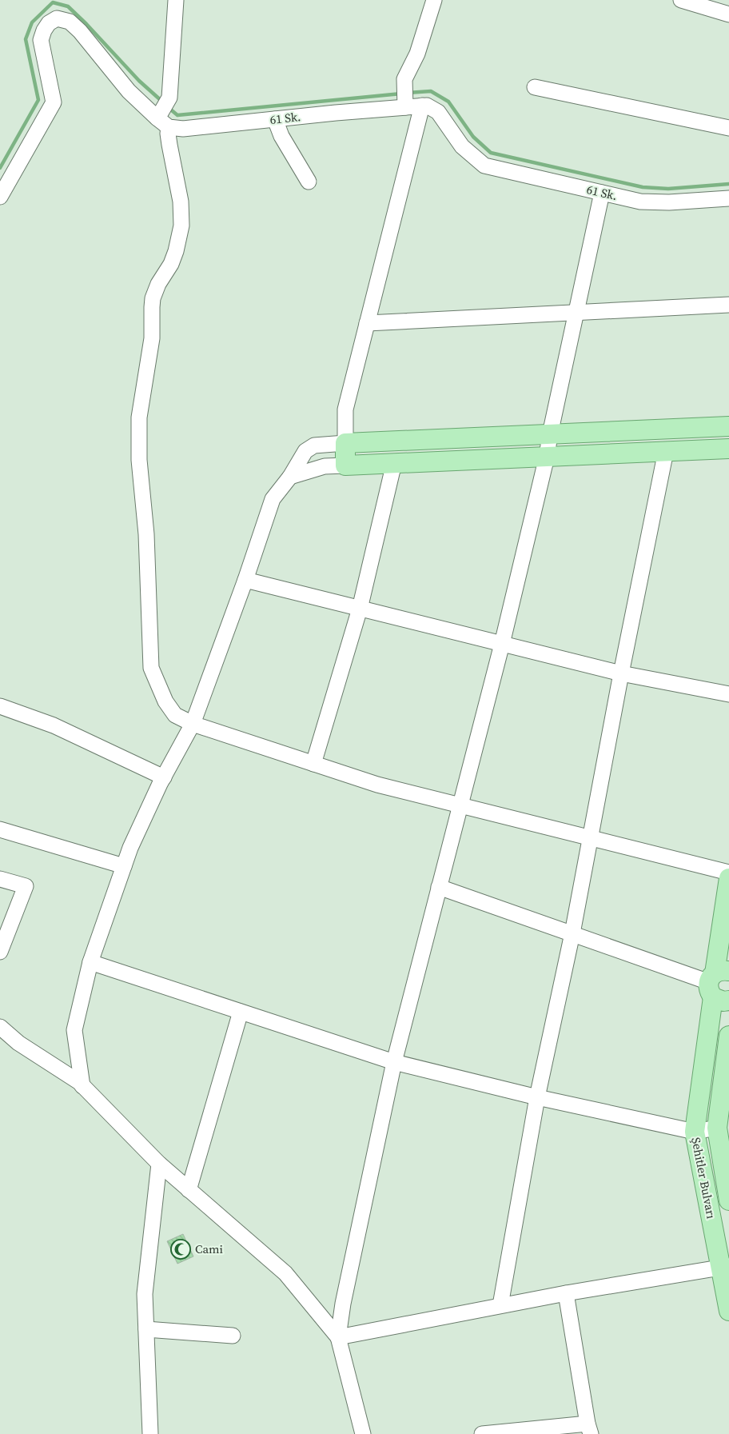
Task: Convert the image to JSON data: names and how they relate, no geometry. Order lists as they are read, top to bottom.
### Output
{
  "streets": {
    "main road": ["Şehitler Bulvarı"],
    "street": ["61 Sk."]
  },
  "places": {
    "mosque": ["Cami"]
  }
}
